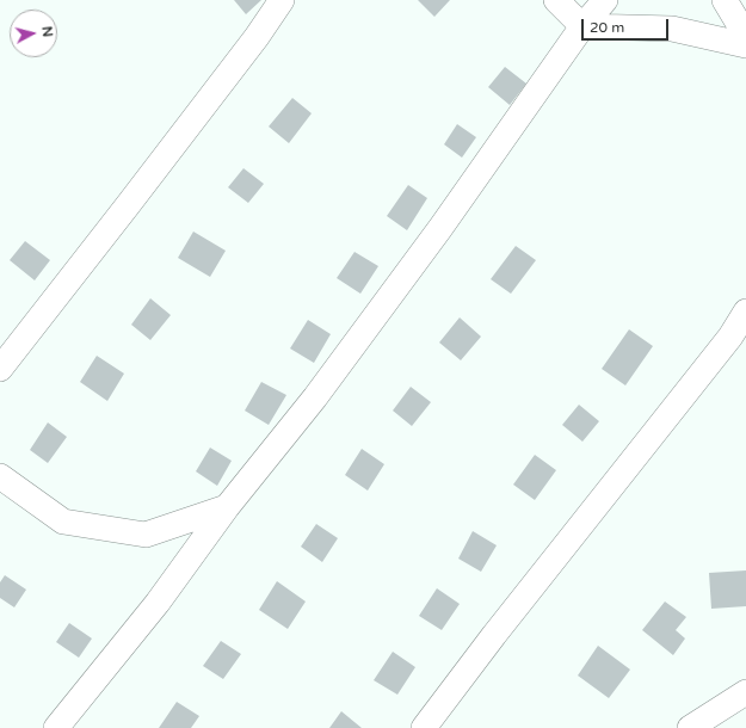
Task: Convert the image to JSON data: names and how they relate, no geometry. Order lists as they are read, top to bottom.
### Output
{
  "scale_bar": "20 m",
  "north": "right"
}
